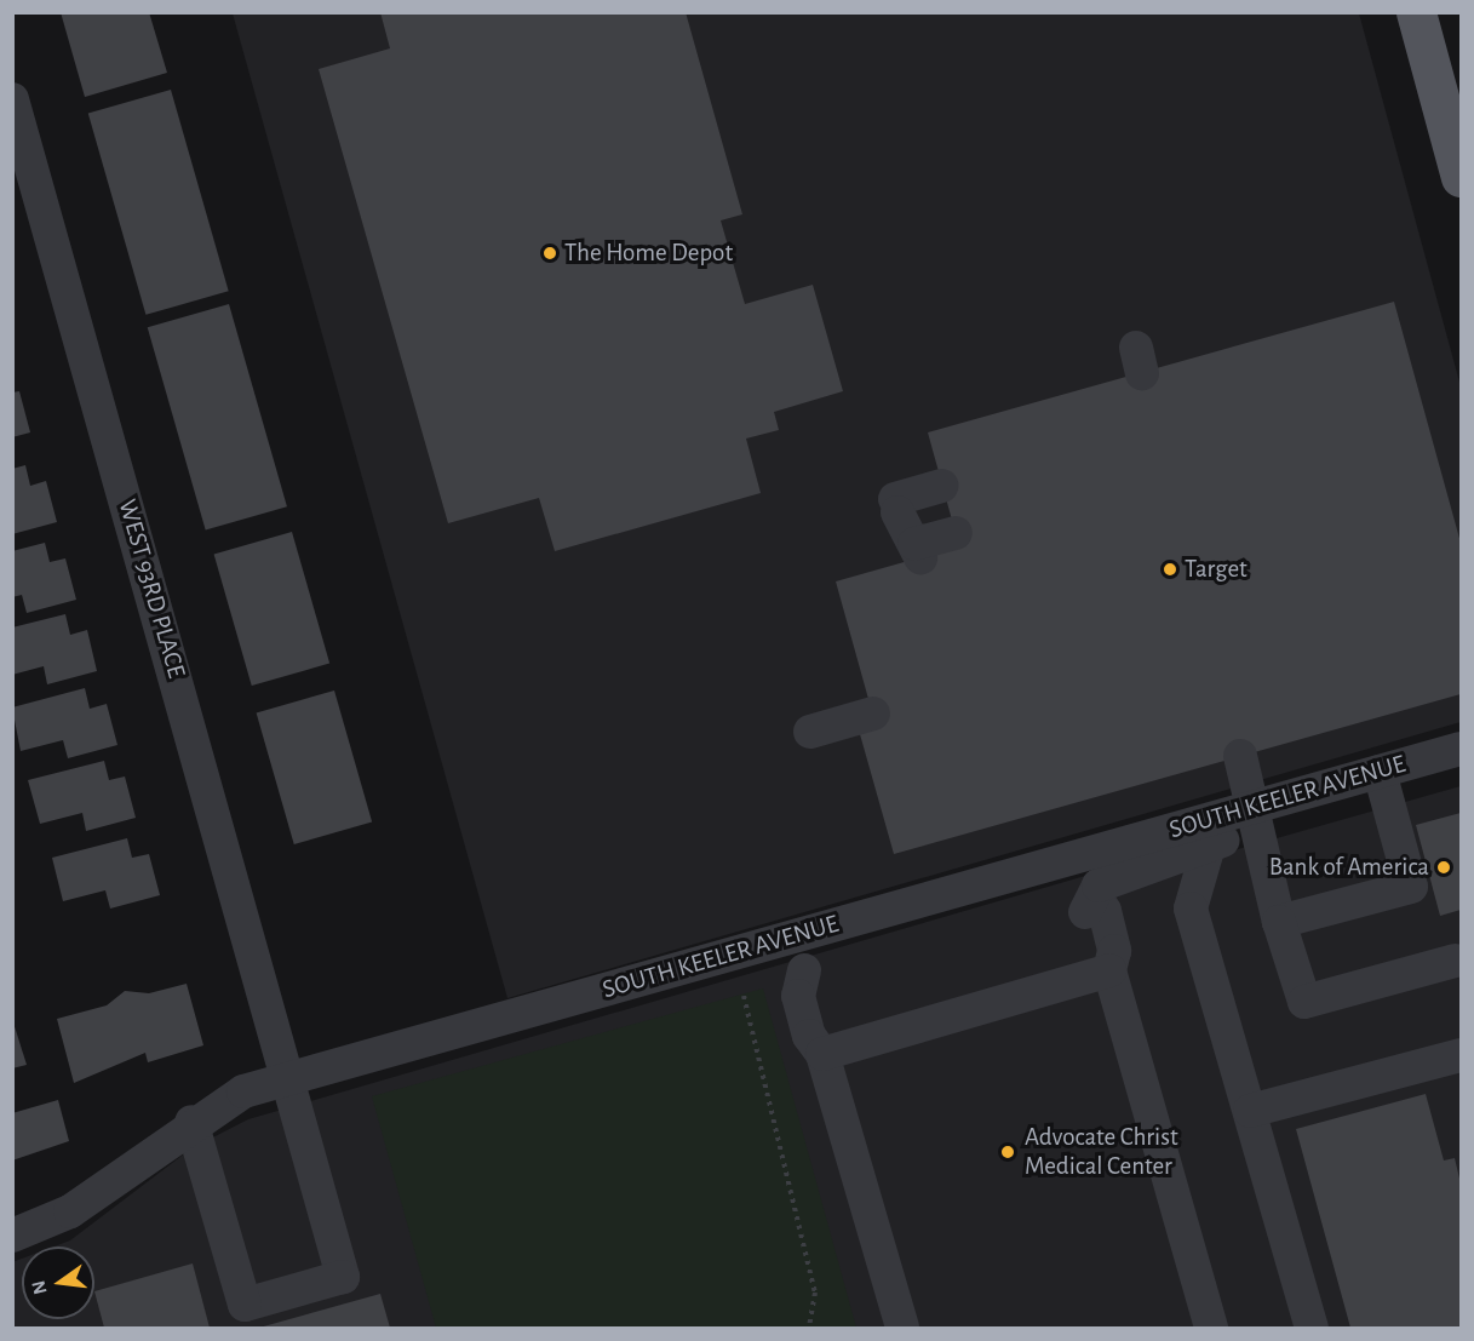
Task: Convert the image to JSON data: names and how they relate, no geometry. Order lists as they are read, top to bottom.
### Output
{
  "streets": {
    "street": ["WEST 93RD PLACE", "SOUTH KEELER AVENUE"]
  },
  "crossings": [
    ["WEST 93RD PLACE", "SOUTH KEELER AVENUE"]
  ],
  "places": [
    "The Home Depot",
    "Target",
    "Bank of America",
    "Advocate Christ Medical Center"
  ],
  "north": "left"
}
